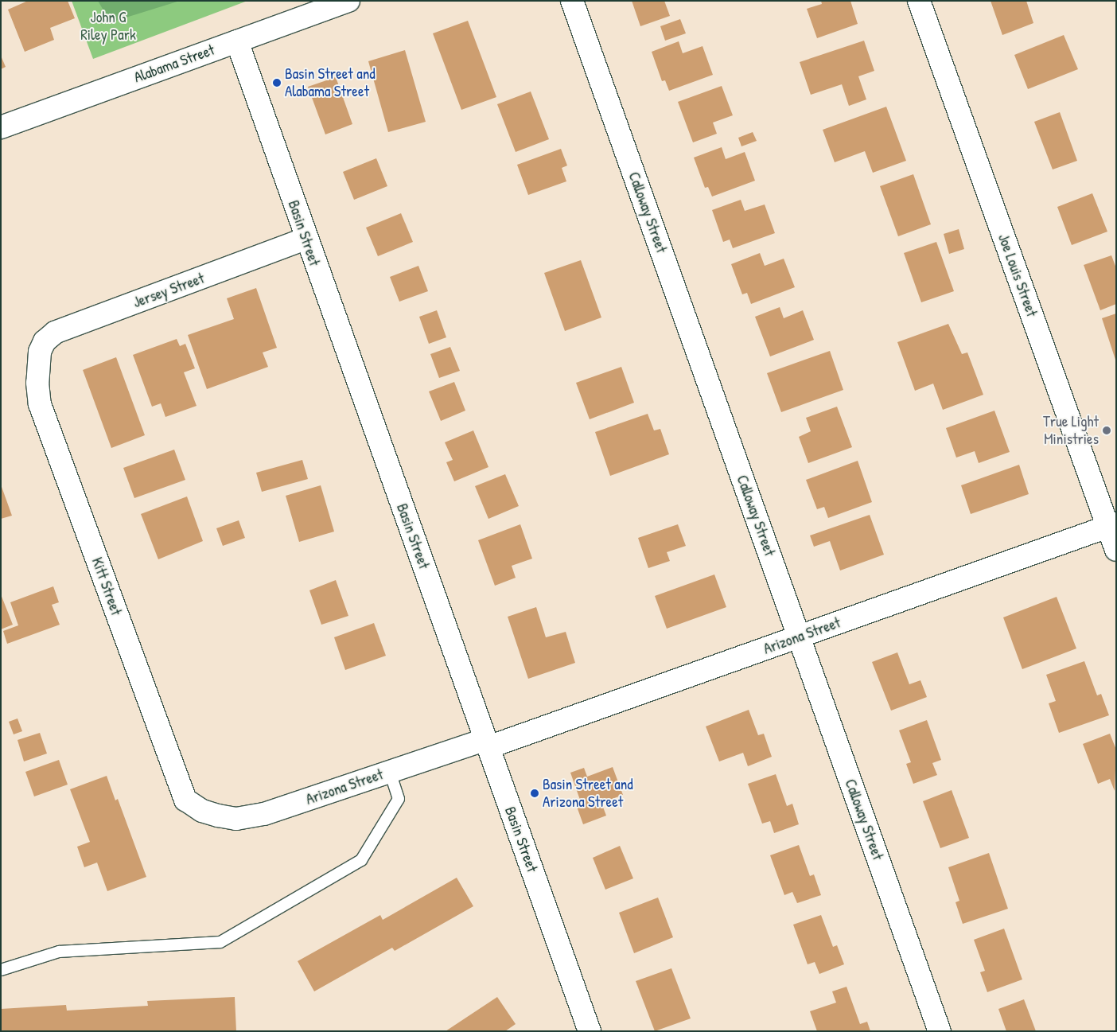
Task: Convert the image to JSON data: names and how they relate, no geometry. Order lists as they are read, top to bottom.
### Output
{
  "streets": {
    "street": [
      "Alabama Street",
      "Calloway Street",
      "Basin Street",
      "Joe Louis Street",
      "Jersey Street",
      "Kitt Street",
      "Arizona Street"
    ]
  },
  "crossings": [
    ["Alabama Street", "Basin Street"],
    ["Calloway Street", "Arizona Street"],
    ["Basin Street", "Jersey Street"],
    ["Basin Street", "Arizona Street"],
    ["Joe Louis Street", "Arizona Street"],
    ["Jersey Street", "Kitt Street"],
    ["Kitt Street", "Arizona Street"]
  ],
  "parks": ["John G Riley Park"],
  "places": ["Basin Street and Alabama Street", "True Light Ministries", "Basin Street and Arizona Street"]
}
